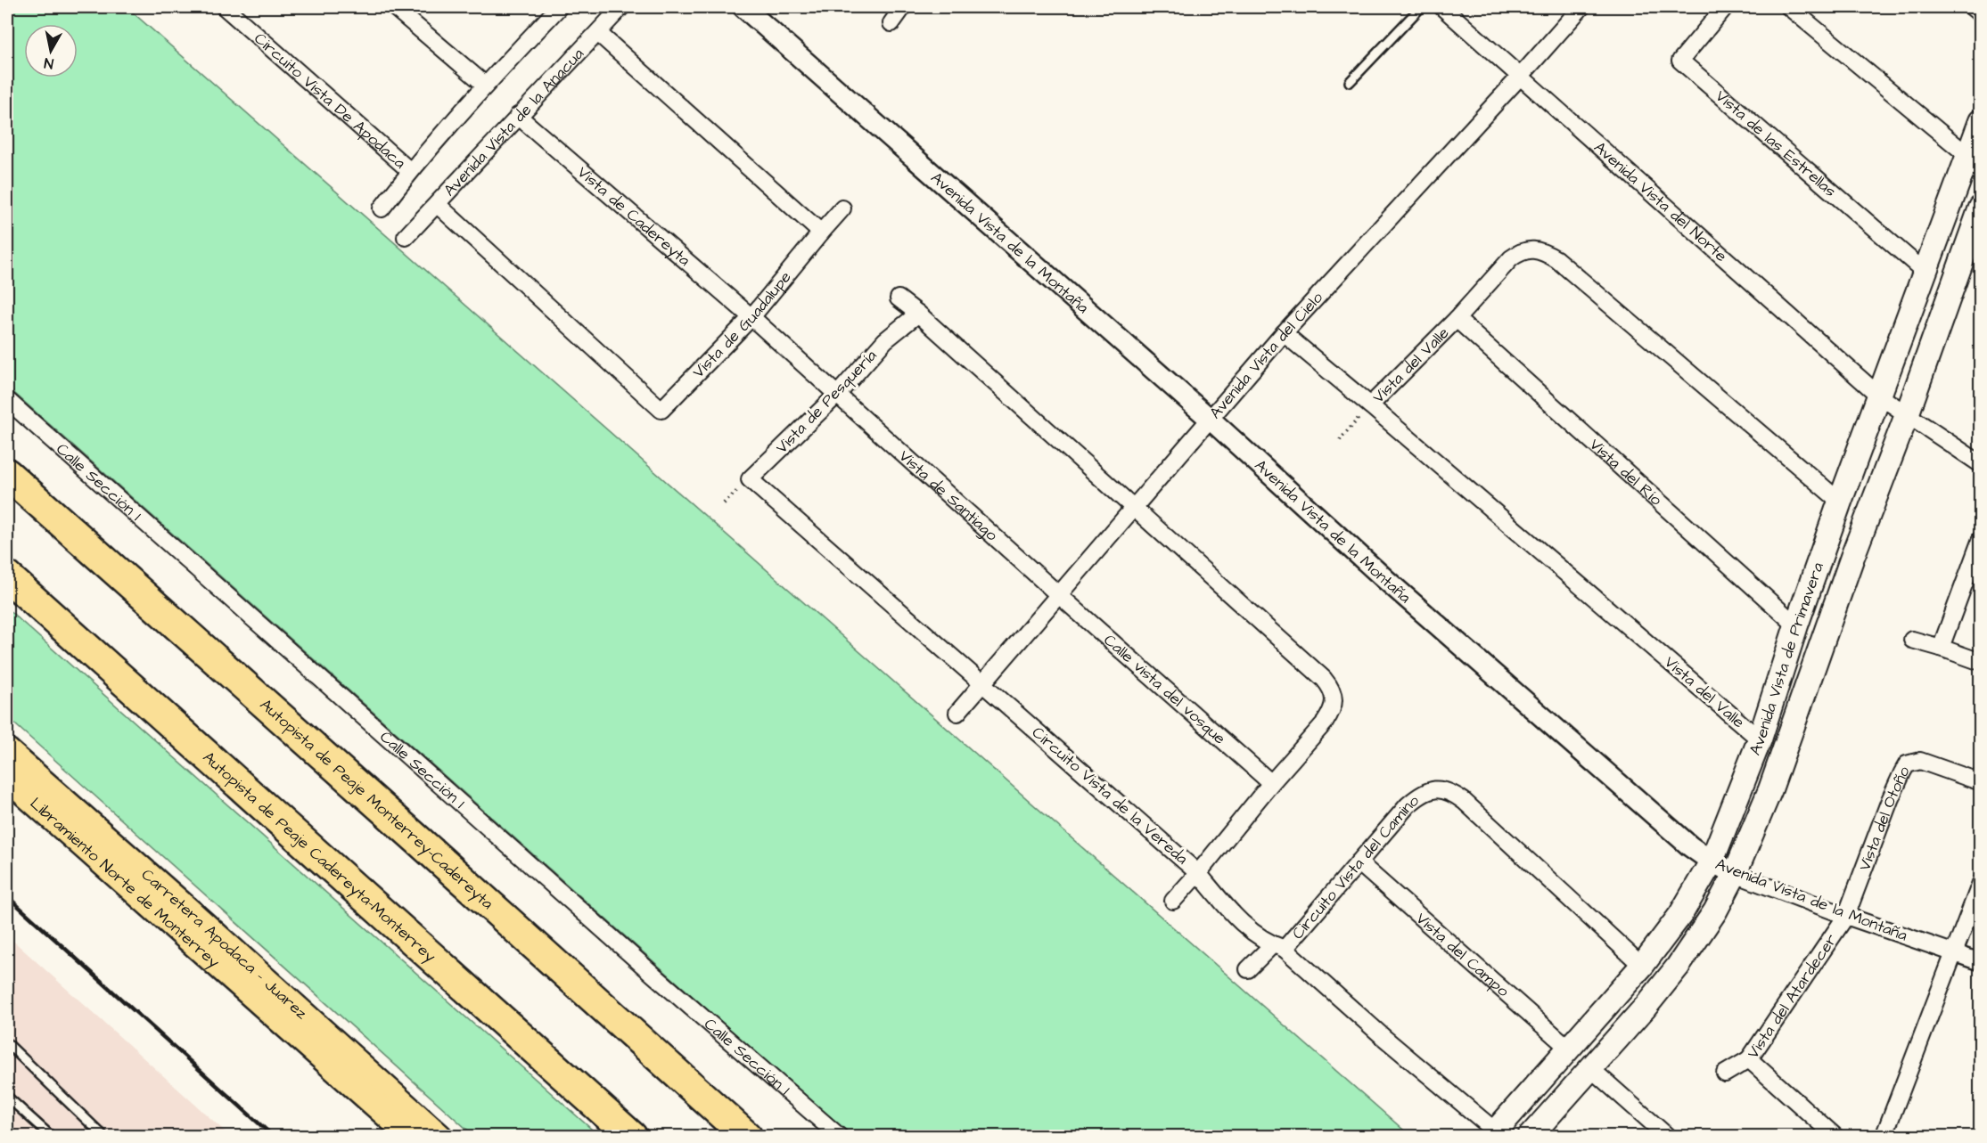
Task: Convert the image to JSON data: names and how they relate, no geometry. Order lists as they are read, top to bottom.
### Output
{
  "streets": {
    "highway": ["Autopista de Peaje Monterrey-Cadereyta", "Autopista de Peaje Cadereyta-Monterrey"],
    "main road": ["Avenida Vista de Primavera", "Libramiento Norte de Monterrey", "Carretera Apodaca - Juarez"],
    "street": [
      "Circuito Vista De Apodaca",
      "Avenida Vista de la Anacua",
      "Vista de las Estrellas",
      "Avenida Vista del Norte",
      "Vista de Cadereyta",
      "Avenida Vista de la Montaña",
      "Vista de Guadalupe",
      "Avenida Vista del Cielo",
      "Vista del Valle",
      "Vista de Pesquería",
      "Vista del Río",
      "Calle Sección 1",
      "Vista de Santiago",
      "Calle vista del vosque",
      "Circuito Vista de la Vereda",
      "Vista del Otoño",
      "Circuito Vista del Camino",
      "Vista del Campo",
      "Vista del Atardecer"
    ]
  },
  "crossings": [
    ["Avenida Vista de la Anacua", "Vista de Cadereyta"],
    ["Avenida Vista de la Anacua", "Vista de Guadalupe"],
    ["Vista de las Estrellas", "Avenida Vista de Primavera"],
    ["Avenida Vista del Norte", "Avenida Vista del Cielo"],
    ["Avenida Vista del Norte", "Avenida Vista de Primavera"],
    ["Vista de Cadereyta", "Vista de Guadalupe"],
    ["Vista de Cadereyta", "Vista de Pesquería"],
    ["Vista de Cadereyta", "Vista de Santiago"],
    ["Avenida Vista de la Montaña", "Avenida Vista del Cielo"],
    ["Avenida Vista de la Montaña", "Avenida Vista de Primavera"],
    ["Avenida Vista de la Montaña", "Vista del Otoño"],
    ["Avenida Vista de la Montaña", "Vista del Atardecer"],
    ["Avenida Vista del Cielo", "Vista de Pesquería"],
    ["Avenida Vista del Cielo", "Vista de Santiago"],
    ["Avenida Vista del Cielo", "Calle vista del vosque"],
    ["Avenida Vista del Cielo", "Circuito Vista de la Vereda"],
    ["Vista del Valle", "Vista del Río"],
    ["Vista del Valle", "Avenida Vista de Primavera"],
    ["Vista de Pesquería", "Vista de Santiago"],
    ["Vista de Pesquería", "Circuito Vista de la Vereda"],
    ["Vista del Río", "Avenida Vista de Primavera"],
    ["Vista de Santiago", "Calle vista del vosque"],
    ["Avenida Vista de Primavera", "Circuito Vista del Camino"],
    ["Avenida Vista de Primavera", "Vista del Campo"],
    ["Calle vista del vosque", "Circuito Vista de la Vereda"],
    ["Vista del Otoño", "Vista del Atardecer"],
    ["Circuito Vista del Camino", "Vista del Campo"]
  ],
  "north": "bottom"
}
